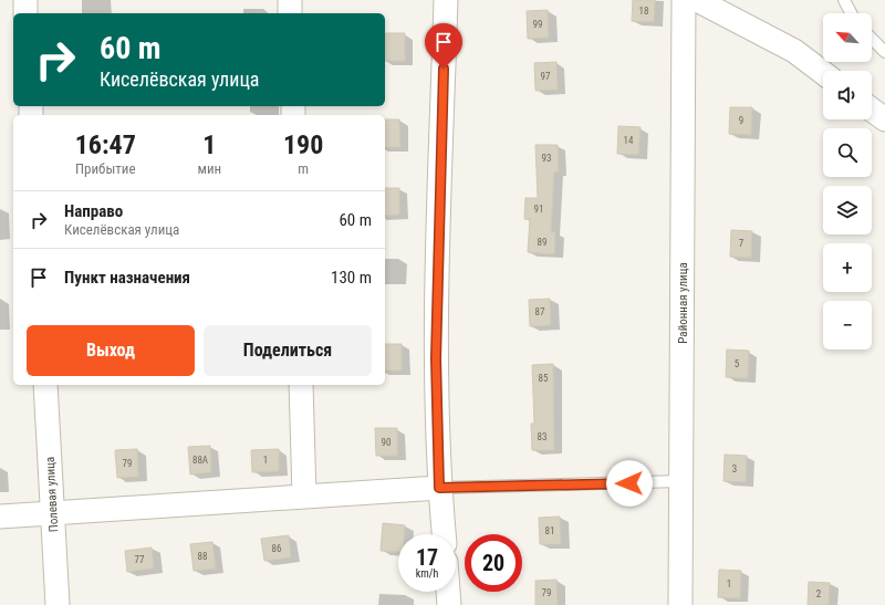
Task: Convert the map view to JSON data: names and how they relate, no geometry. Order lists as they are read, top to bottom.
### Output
{
  "streets": {
    "street": ["Районная улица", "Полевая улица"]
  },
  "house_numbers": [
    "18",
    "99",
    "97",
    "9",
    "14",
    "93",
    "91",
    "89",
    "7",
    "87",
    "5",
    "85",
    "83",
    "90",
    "88А",
    "1",
    "79",
    "3",
    "81",
    "86",
    "88",
    "77",
    "1",
    "79",
    "2"
  ],
  "north": "top left",
  "page": {
    "map_buttons": ["+", "−"],
    "turn": ["60 m", "Киселёвская улица"],
    "eta": [
      "16:47",
      "Прибытие",
      "1",
      "мин",
      "190",
      "m"
    ],
    "list": [
      {
        "name": "Направо",
        "note": "Киселёвская улица",
        "value": "60 m"
      },
      {
        "name": "Пункт назначения",
        "value": "130 m"
      }
    ],
    "buttons": ["Выход", "Поделиться"],
    "speed": "17 km/h",
    "limit": "20"
  }
}
